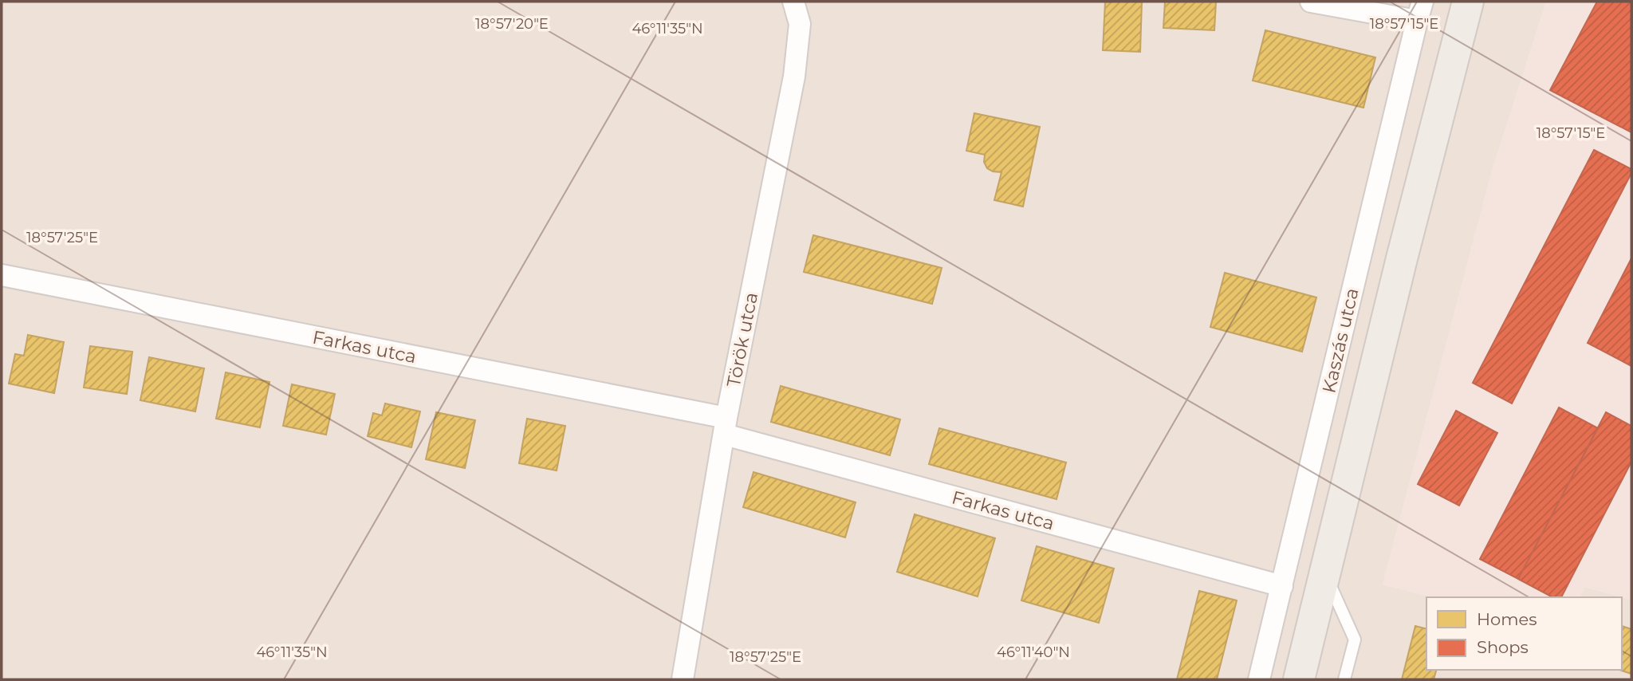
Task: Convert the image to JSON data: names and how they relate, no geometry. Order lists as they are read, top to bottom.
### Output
{
  "streets": {
    "street": ["Török utca", "Kaszás utca", "Farkas utca"]
  },
  "crossings": [
    ["Török utca", "Farkas utca"],
    ["Kaszás utca", "Farkas utca"]
  ],
  "legend": ["Homes", "Shops"],
  "coordinates": [
    "18°57'20\"E",
    "18°57'15\"E",
    "46°11'35\"N",
    "18°57'25\"E",
    "46°11'40\"N"
  ]
}
